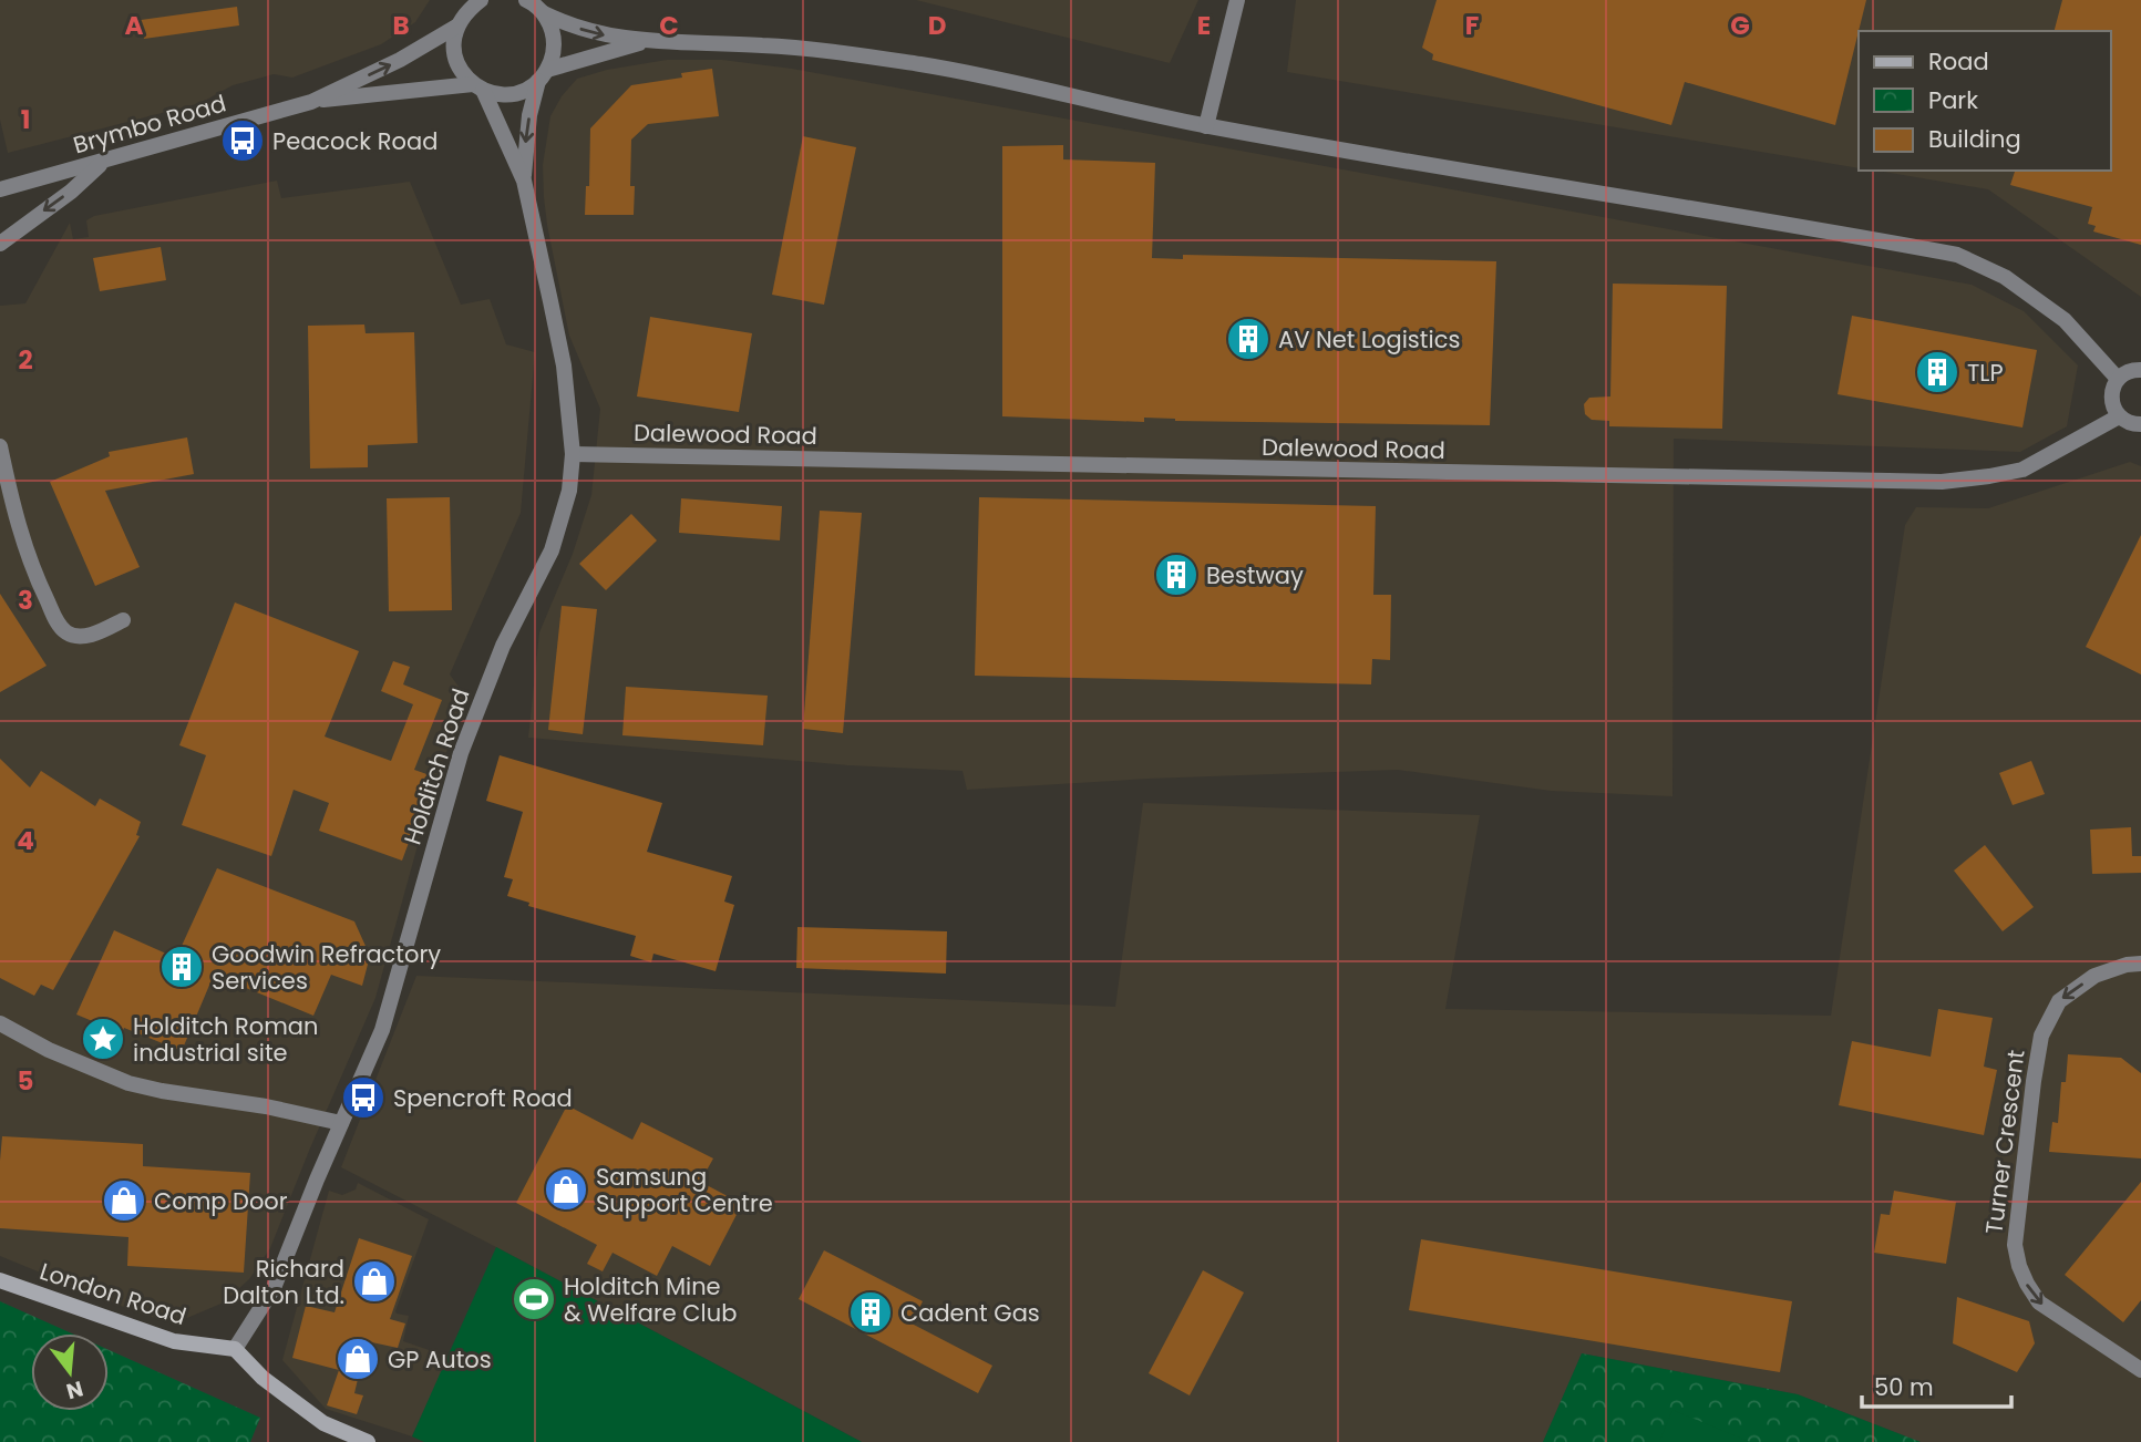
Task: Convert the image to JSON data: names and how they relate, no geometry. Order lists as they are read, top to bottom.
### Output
{
  "streets": {
    "main road": ["London Road"],
    "street": [
      "Brymbo Road",
      "Dalewood Road",
      "Holditch Road",
      "Turner Crescent"
    ]
  },
  "crossings": [
    ["Brymbo Road", "Holditch Road"],
    ["Dalewood Road", "Holditch Road"],
    ["Holditch Road", "London Road"]
  ],
  "places": {
    "bus stop": ["Peacock Road", "Spencroft Road"],
    "building": [
      "AV Net Logistics",
      "TLP",
      "Bestway",
      "Goodwin Refractory Services",
      "Cadent Gas"
    ],
    "place": ["Holditch Roman industrial site"],
    "shop": [
      "Samsung Support Centre",
      "Comp Door",
      "Richard Dalton Ltd.",
      "GP Autos"
    ],
    "sports": ["Holditch Mine & Welfare Club"]
  },
  "legend": ["Road", "Park", "Building"],
  "scale_bar": "50 m",
  "north": "bottom",
  "grid": {
    "columns": [
      "A",
      "B",
      "C",
      "D",
      "E",
      "F",
      "G"
    ],
    "rows": [
      "1",
      "2",
      "3",
      "4",
      "5"
    ]
  }
}
